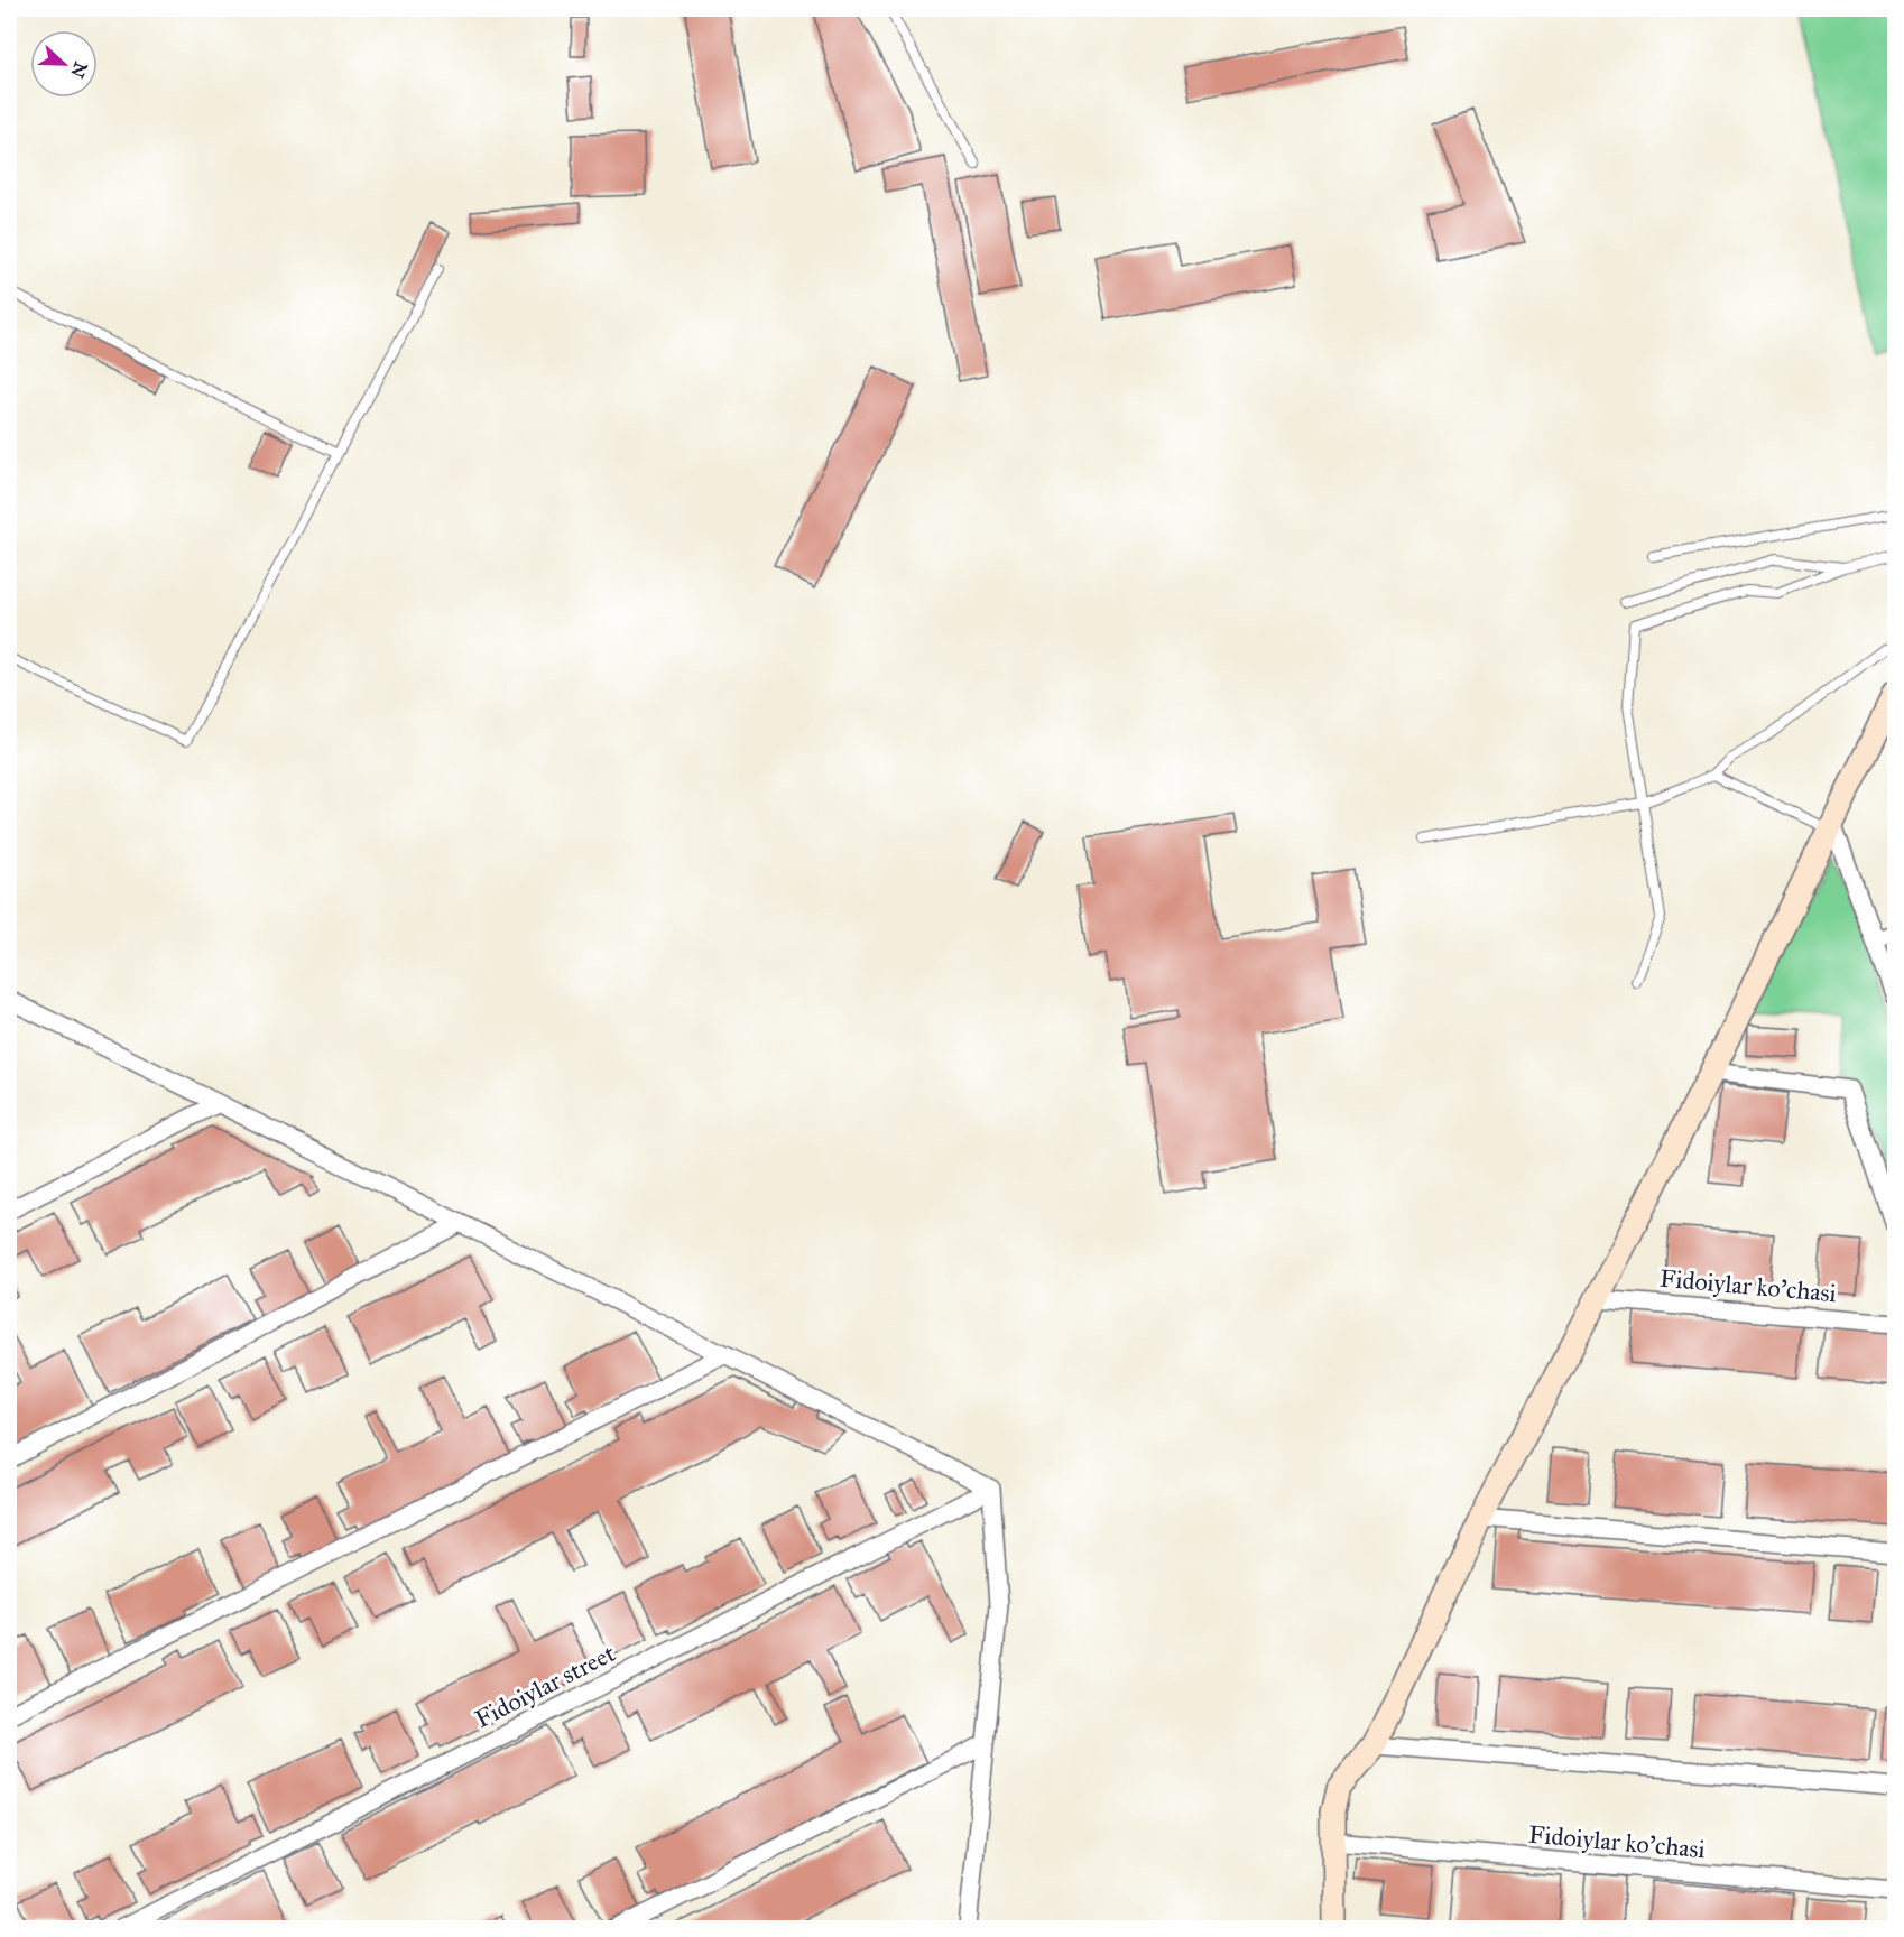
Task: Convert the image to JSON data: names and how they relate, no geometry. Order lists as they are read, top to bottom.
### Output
{
  "streets": {
    "street": ["Fidoiylar ko'chasi", "Fidoiylar street"]
  },
  "north": "right"
}
